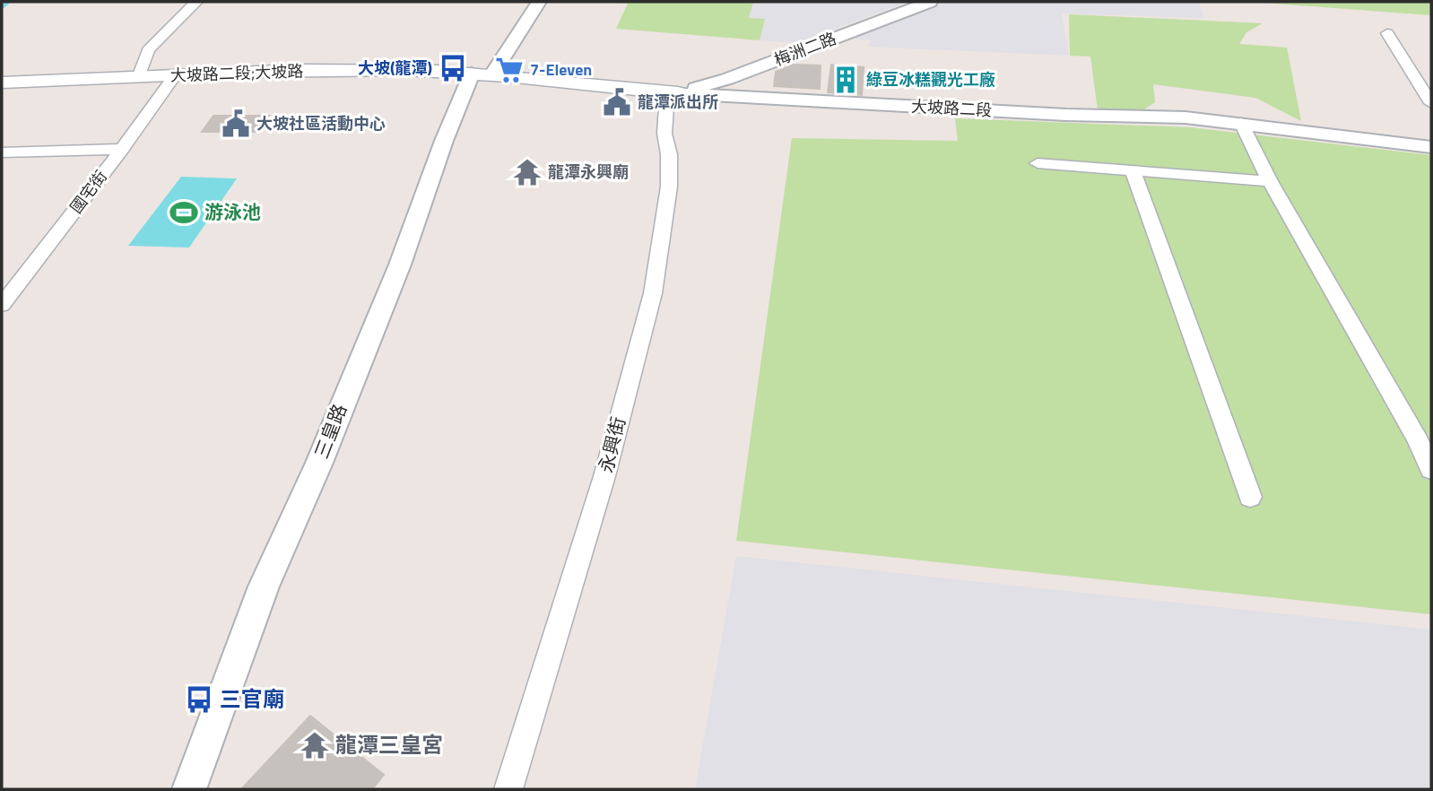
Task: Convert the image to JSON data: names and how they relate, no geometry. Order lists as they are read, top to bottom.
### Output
{
  "streets": {
    "main road": ["大坡路二段;大坡路", "大坡路二段"],
    "street": [
      "梅洲二路",
      "國宅街",
      "三皇路",
      "永興街"
    ]
  },
  "crossings": [
    ["梅洲二路", "大坡路二段"],
    ["梅洲二路", "永興街"],
    ["大坡路二段;大坡路", "大坡路二段"],
    ["大坡路二段;大坡路", "國宅街"],
    ["大坡路二段;大坡路", "三皇路"],
    ["大坡路二段", "三皇路"],
    ["大坡路二段", "永興街"]
  ],
  "places": {
    "bus stop": ["大坡(龍潭)", "三官廟"],
    "supermarket": ["7-Eleven"],
    "building": ["綠豆冰糕觀光工廠"],
    "public building": ["龍潭派出所", "大坡社區活動中心"],
    "temple": ["龍潭永興廟", "龍潭三皇宮"],
    "sports": ["游泳池"]
  }
}
